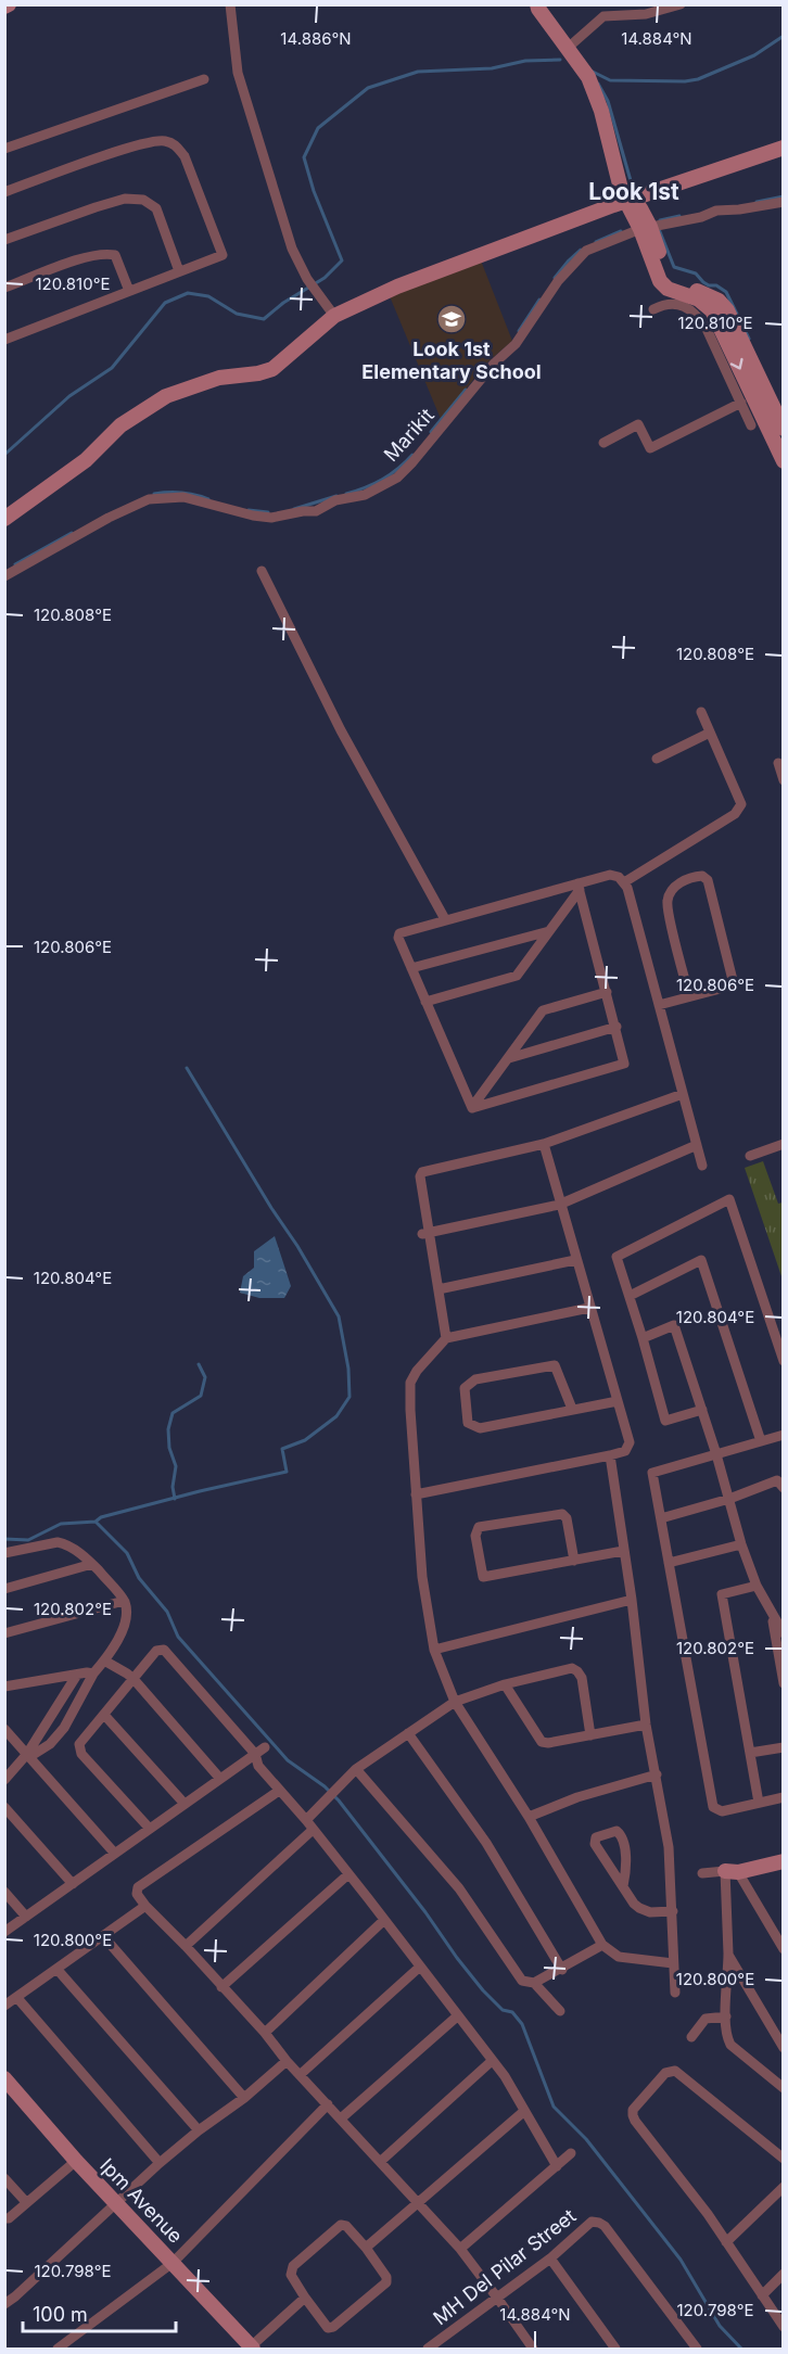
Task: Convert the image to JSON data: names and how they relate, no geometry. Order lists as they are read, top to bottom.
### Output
{
  "streets": {
    "street": ["Marikit", "Ipm Avenue", "MH Del Pilar Street"]
  },
  "districts": ["Look 1st"],
  "places": {
    "school or university": ["Look 1st Elementary School"]
  },
  "scale_bar": "100 m",
  "coordinates": [
    "14.886°N",
    "14.884°N",
    "120.810°E",
    "120.808°E",
    "120.806°E",
    "120.804°E",
    "120.802°E",
    "120.800°E",
    "120.798°E"
  ]
}
